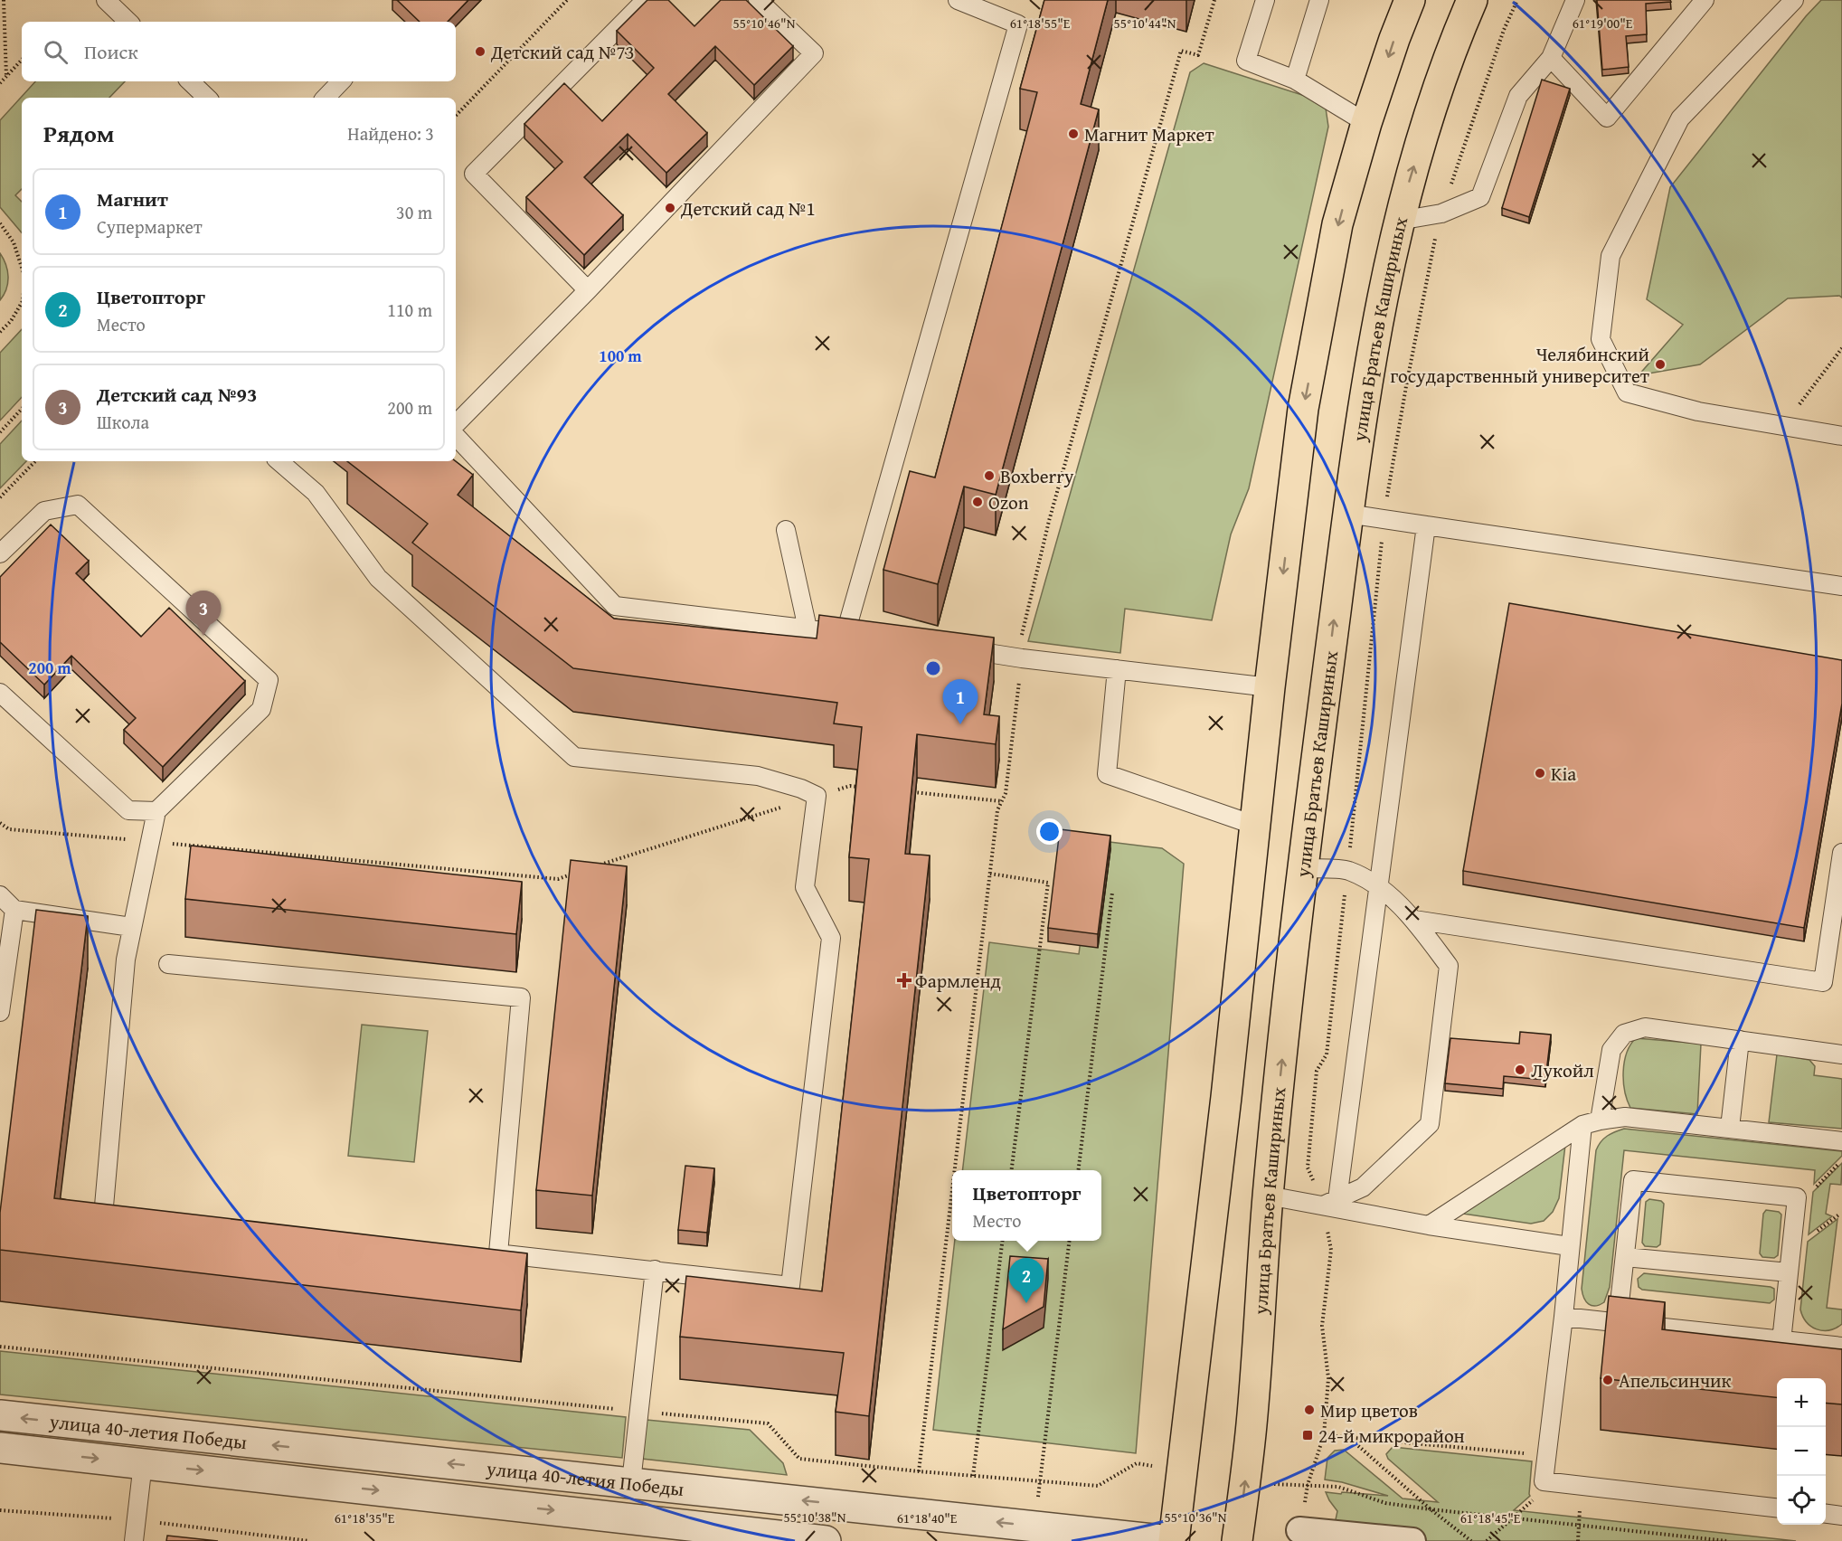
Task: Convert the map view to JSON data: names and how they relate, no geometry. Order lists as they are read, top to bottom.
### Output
{
  "streets": {
    "main road": ["улица Братьев Кашириных"],
    "street": ["улица 40-летия Победы"]
  },
  "places": {
    "other": [
      "Детский сад №73",
      "Магнит Маркет",
      "Детский сад №1",
      "Челябинский государственный университет",
      "Boxberry",
      "Ozon",
      "Kia",
      "Лукойл",
      "Апельсинчик",
      "Мир цветов"
    ],
    "health": ["Фармленд"],
    "transit": ["24-й микрорайон"]
  },
  "page": {
    "search": "Поиск",
    "heading": ["Рядом", "Найдено: 3"],
    "list": [
      {
        "mark": "1",
        "name": "Магнит",
        "note": "Супермаркет",
        "value": "30 m"
      },
      {
        "mark": "2",
        "name": "Цветопторг",
        "note": "Место",
        "value": "110 m"
      },
      {
        "mark": "3",
        "name": "Детский сад №93",
        "note": "Школа",
        "value": "200 m"
      }
    ],
    "pins": ["3", "1", "2"],
    "popup": ["Цветопторг", "Место"],
    "map_buttons": ["+", "−"]
  },
  "coordinates": [
    "61°18'55\"E",
    "61°19'00\"E",
    "55°10'46\"N",
    "55°10'44\"N",
    "55°10'38\"N",
    "55°10'36\"N",
    "61°18'35\"E",
    "61°18'40\"E",
    "61°18'45\"E"
  ],
  "rings": ["100 m", "200 m"]
}
